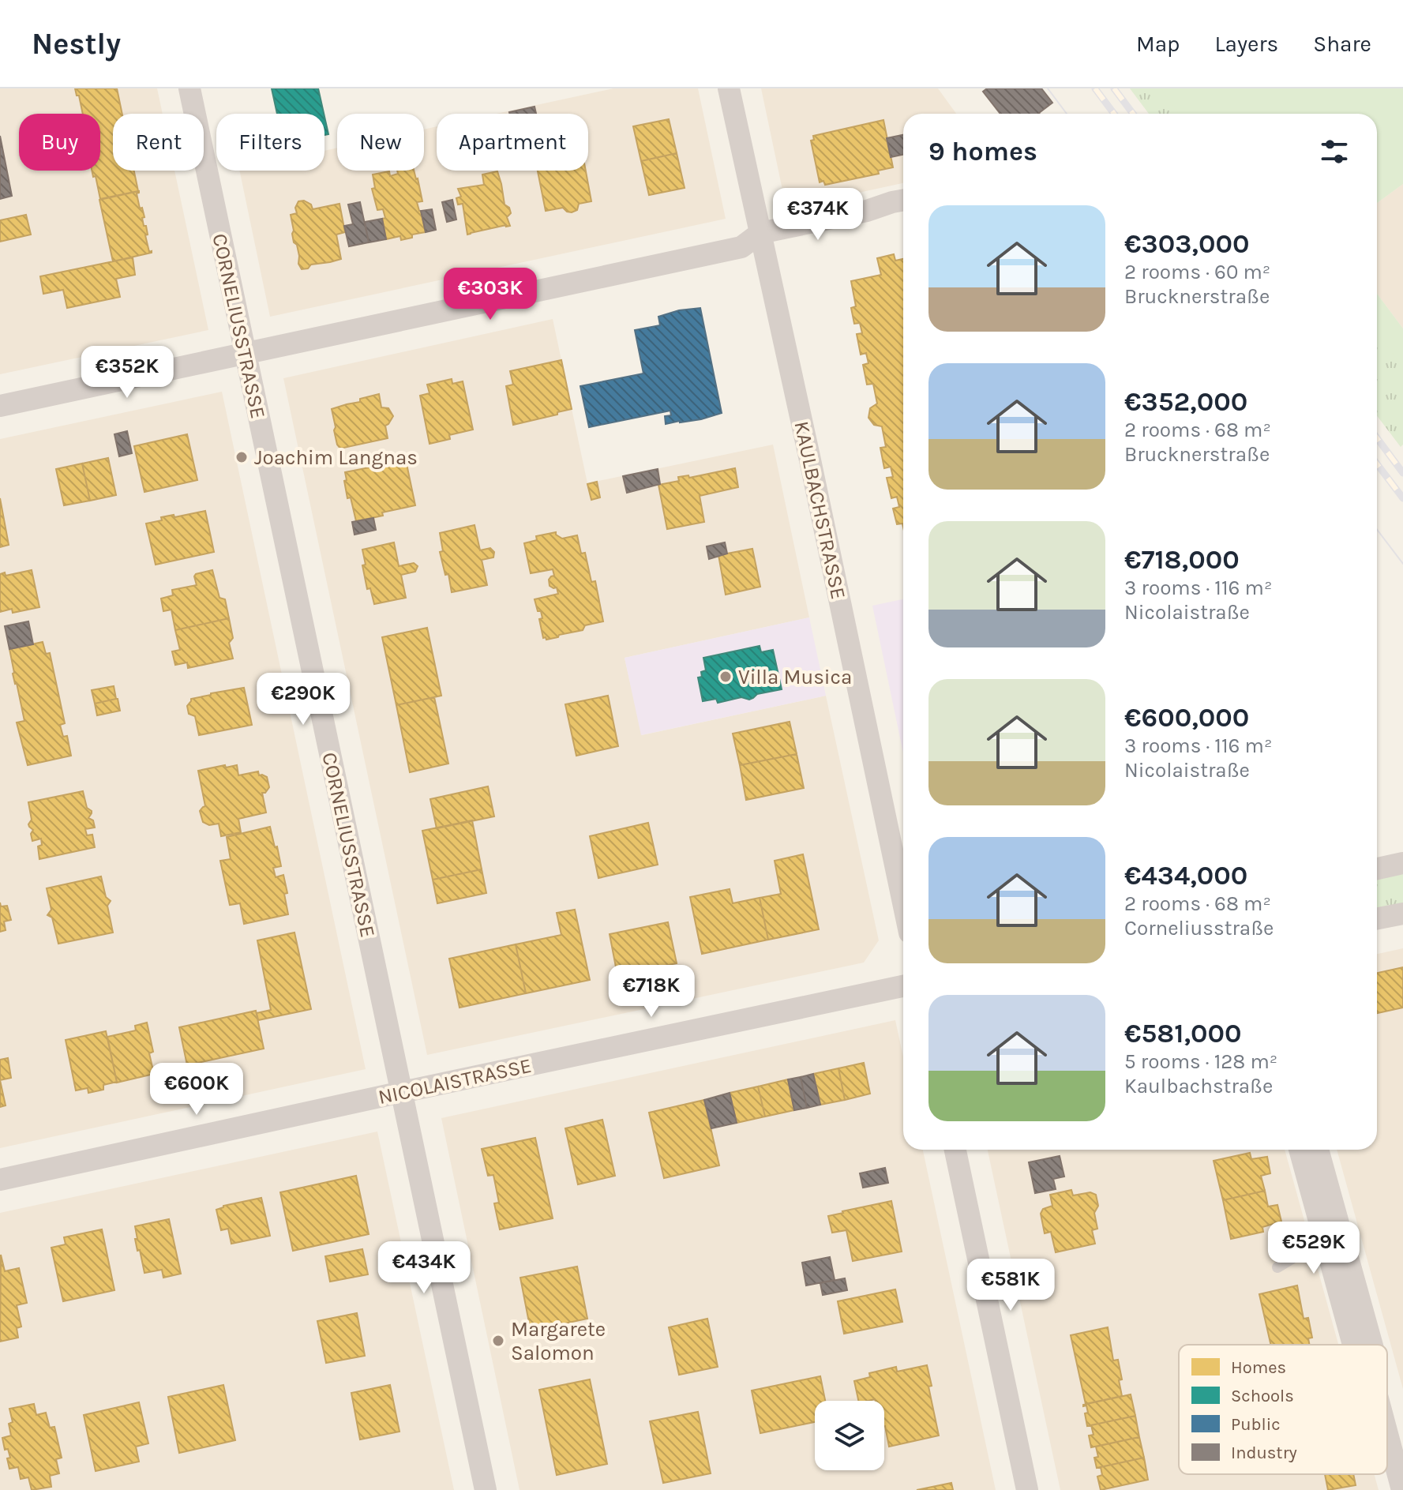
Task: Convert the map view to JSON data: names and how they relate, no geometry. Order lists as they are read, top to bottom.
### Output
{
  "streets": {
    "street": ["CORNELIUSSTRASSE", "KAULBACHSTRASSE", "NICOLAISTRASSE"]
  },
  "crossings": [
    ["CORNELIUSSTRASSE", "NICOLAISTRASSE"]
  ],
  "places": ["Joachim Langnas", "Villa Musica", "Margarete Salomon"],
  "legend": [
    "Homes",
    "Schools",
    "Public",
    "Industry"
  ],
  "page": {
    "header": "Nestly",
    "nav": ["Map", "Layers", "Share"],
    "chip": [
      "Buy",
      "Rent",
      "Filters",
      "New",
      "Apartment"
    ],
    "heading": "9 homes",
    "price": [
      "€374K",
      "€303K",
      "€352K",
      "€290K",
      "€718K",
      "€600K",
      "€529K",
      "€434K",
      "€581K"
    ],
    "list": [
      {
        "name": "€303,000",
        "note": "2 rooms · 60 m² · Brucknerstraße"
      },
      {
        "name": "€352,000",
        "note": "2 rooms · 68 m² · Brucknerstraße"
      },
      {
        "name": "€718,000",
        "note": "3 rooms · 116 m² · Nicolaistraße"
      },
      {
        "name": "€600,000",
        "note": "3 rooms · 116 m² · Nicolaistraße"
      },
      {
        "name": "€434,000",
        "note": "2 rooms · 68 m² · Corneliusstraße"
      },
      {
        "name": "€581,000",
        "note": "5 rooms · 128 m² · Kaulbachstraße"
      }
    ]
  }
}
